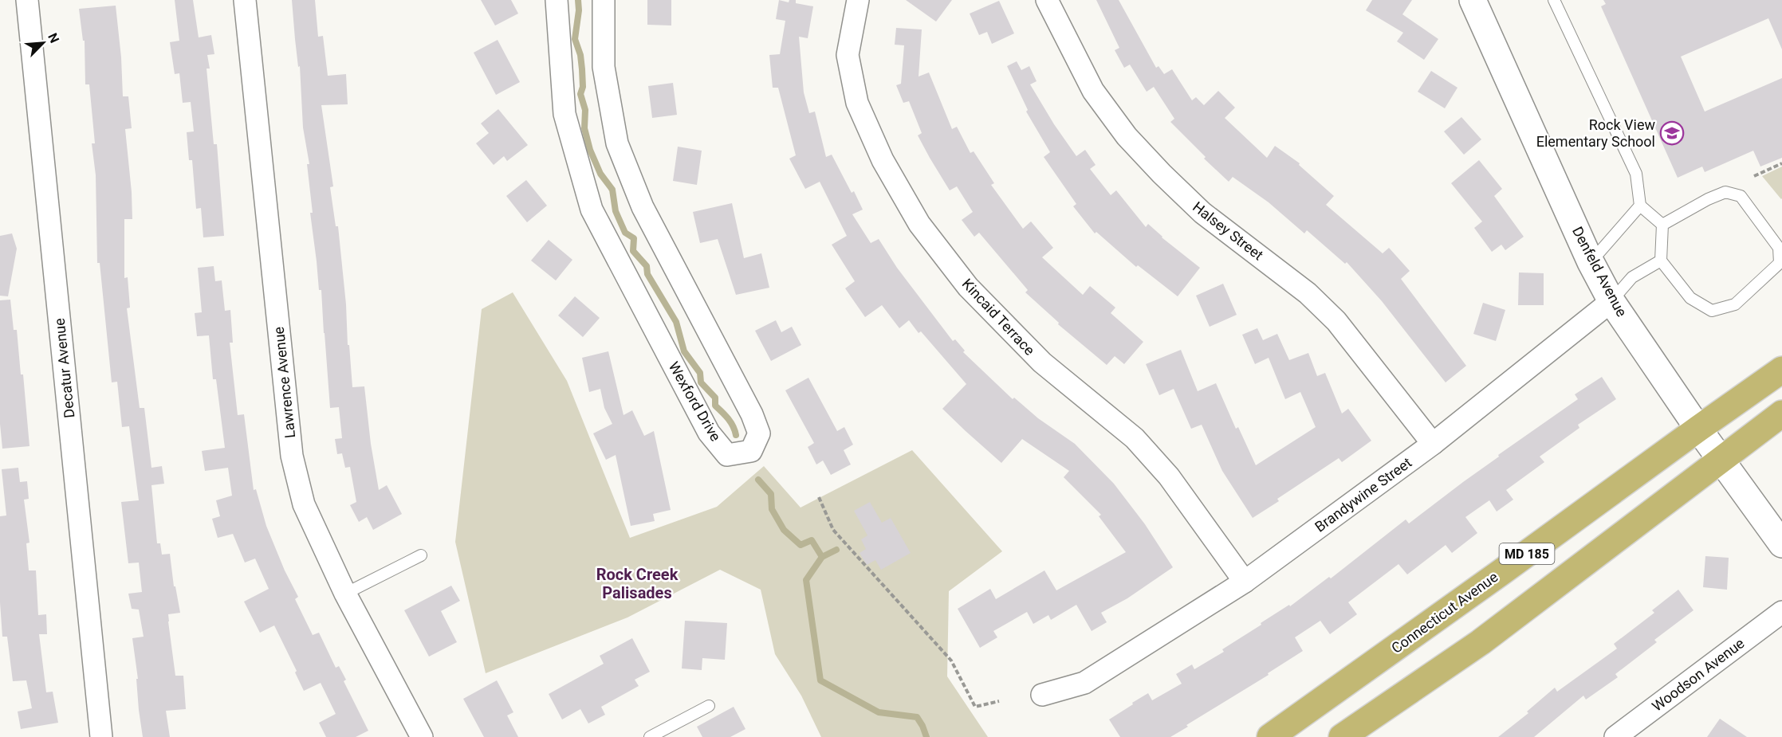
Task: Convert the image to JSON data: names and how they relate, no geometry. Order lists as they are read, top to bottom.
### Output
{
  "streets": {
    "main road": ["MD 185", "Connecticut Avenue"],
    "street": [
      "Halsey Street",
      "Denfeld Avenue",
      "Kincaid Terrace",
      "Decatur Avenue",
      "Lawrence Avenue",
      "Wexford Drive",
      "Brandywine Street",
      "Woodson Avenue"
    ]
  },
  "crossings": [
    ["Halsey Street", "Brandywine Street"],
    ["Denfeld Avenue", "Brandywine Street"],
    ["Denfeld Avenue", "MD 185"],
    ["Denfeld Avenue", "Connecticut Avenue"],
    ["Kincaid Terrace", "Brandywine Street"]
  ],
  "districts": ["Rock Creek Palisades"],
  "places": {
    "school or university": ["Rock View Elementary School"]
  },
  "north": "top right"
}
